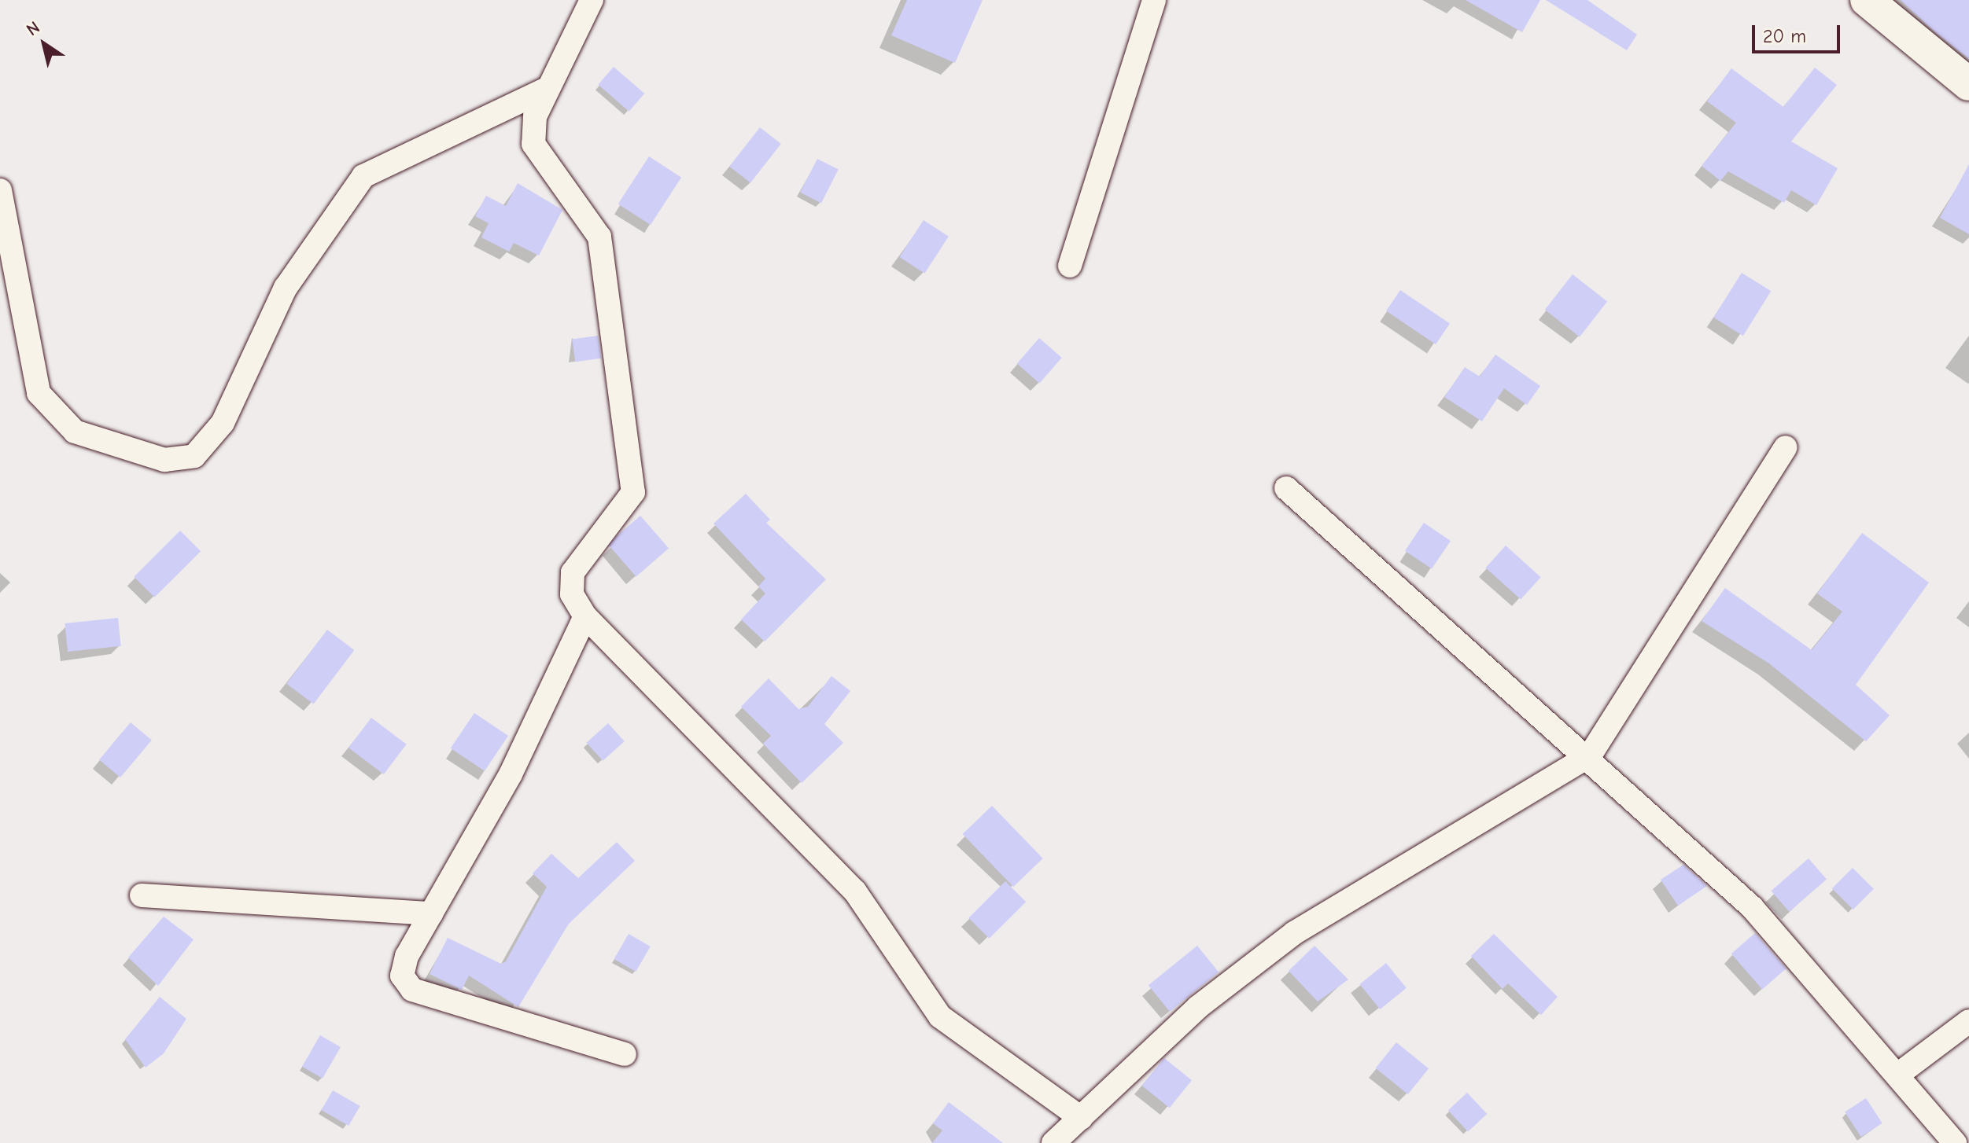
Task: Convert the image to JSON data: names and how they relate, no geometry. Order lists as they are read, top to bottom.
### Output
{
  "scale_bar": "20 m",
  "north": "top left"
}
